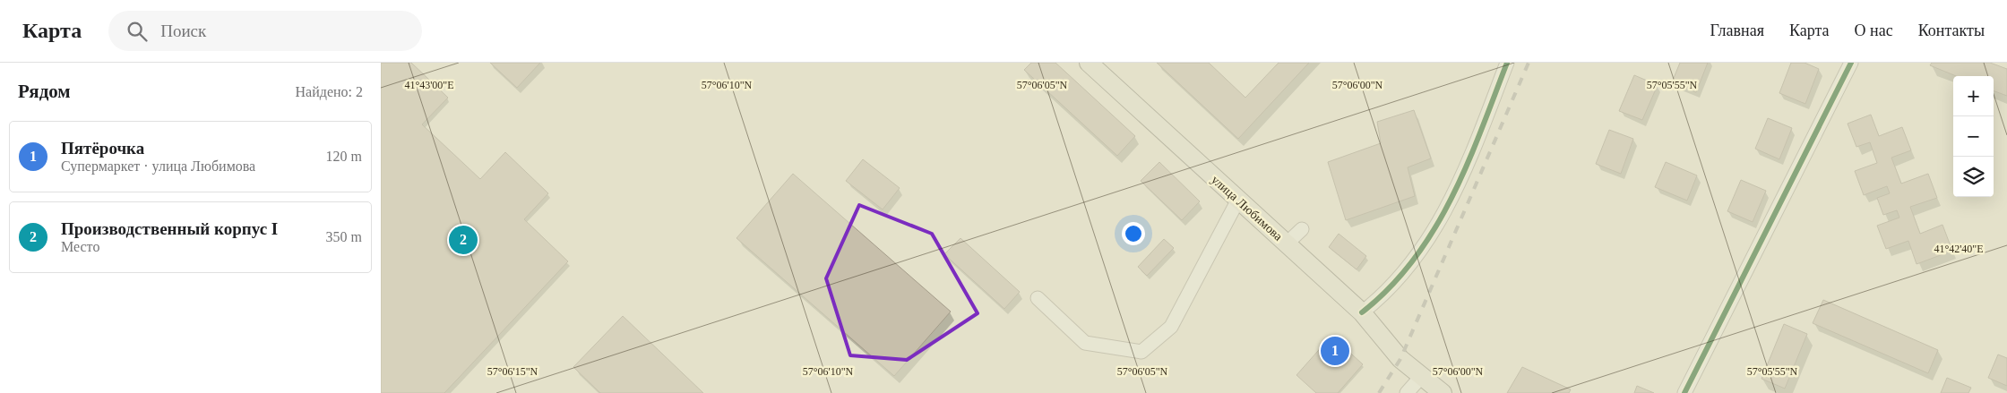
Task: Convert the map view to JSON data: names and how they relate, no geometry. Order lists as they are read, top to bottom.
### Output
{
  "streets": {
    "main road": ["улица Любимова"]
  },
  "page": {
    "header": "Карта",
    "search": "Поиск",
    "nav": [
      "Главная",
      "Карта",
      "О нас",
      "Контакты"
    ],
    "heading": ["Рядом", "Найдено: 2"],
    "map_buttons": ["+", "−"],
    "list": [
      {
        "mark": "1",
        "name": "Пятёрочка",
        "note": "Супермаркет · улица Любимова",
        "value": "120 m"
      },
      {
        "mark": "2",
        "name": "Производственный корпус I",
        "note": "Место",
        "value": "350 m"
      }
    ],
    "pins": ["2", "1"]
  },
  "coordinates": [
    "57°06'10\"N",
    "57°06'05\"N",
    "57°06'00\"N",
    "57°05'55\"N",
    "41°43'00\"E",
    "41°42'40\"E",
    "57°06'15\"N"
  ]
}
